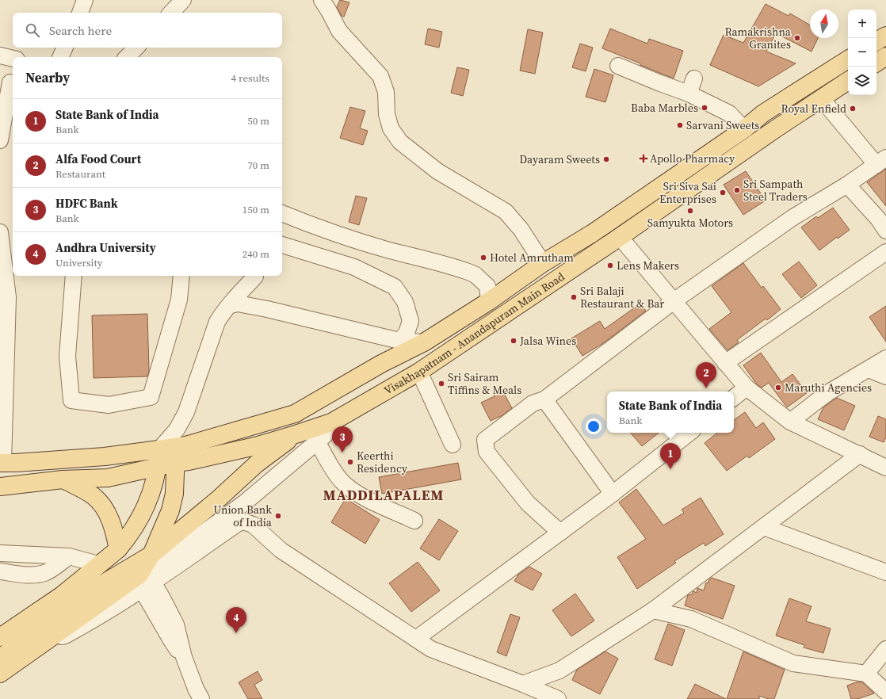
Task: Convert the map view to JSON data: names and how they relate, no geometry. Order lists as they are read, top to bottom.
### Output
{
  "streets": {
    "main road": ["Visakhapatnam - Anandapuram Main Road"]
  },
  "districts": ["MADDILAPALEM"],
  "places": {
    "other": [
      "Ramakrishna Granites",
      "Baba Marbles",
      "Royal Enfield",
      "Sarvani Sweets",
      "Dayaram Sweets",
      "Sri Sampath Steel Traders",
      "Sri Siva Sai Enterprises",
      "Samyukta Motors",
      "Hotel Amrutham",
      "Lens Makers",
      "Sri Balaji Restaurant & Bar",
      "Jalsa Wines",
      "Sri Sairam Tiffins & Meals",
      "Maruthi Agencies",
      "Keerthi Residency",
      "Union Bank of India"
    ],
    "health": ["Apollo Pharmacy"]
  },
  "north": "top",
  "page": {
    "map_buttons": ["+", "−"],
    "search": "Search here",
    "heading": ["Nearby", "4 results"],
    "list": [
      {
        "mark": "1",
        "name": "State Bank of India",
        "note": "Bank",
        "value": "50 m"
      },
      {
        "mark": "2",
        "name": "Alfa Food Court",
        "note": "Restaurant",
        "value": "70 m"
      },
      {
        "mark": "3",
        "name": "HDFC Bank",
        "note": "Bank",
        "value": "150 m"
      },
      {
        "mark": "4",
        "name": "Andhra University",
        "note": "University",
        "value": "240 m"
      }
    ],
    "pins": [
      "2",
      "3",
      "1",
      "4"
    ],
    "popup": ["State Bank of India", "Bank"]
  }
}
